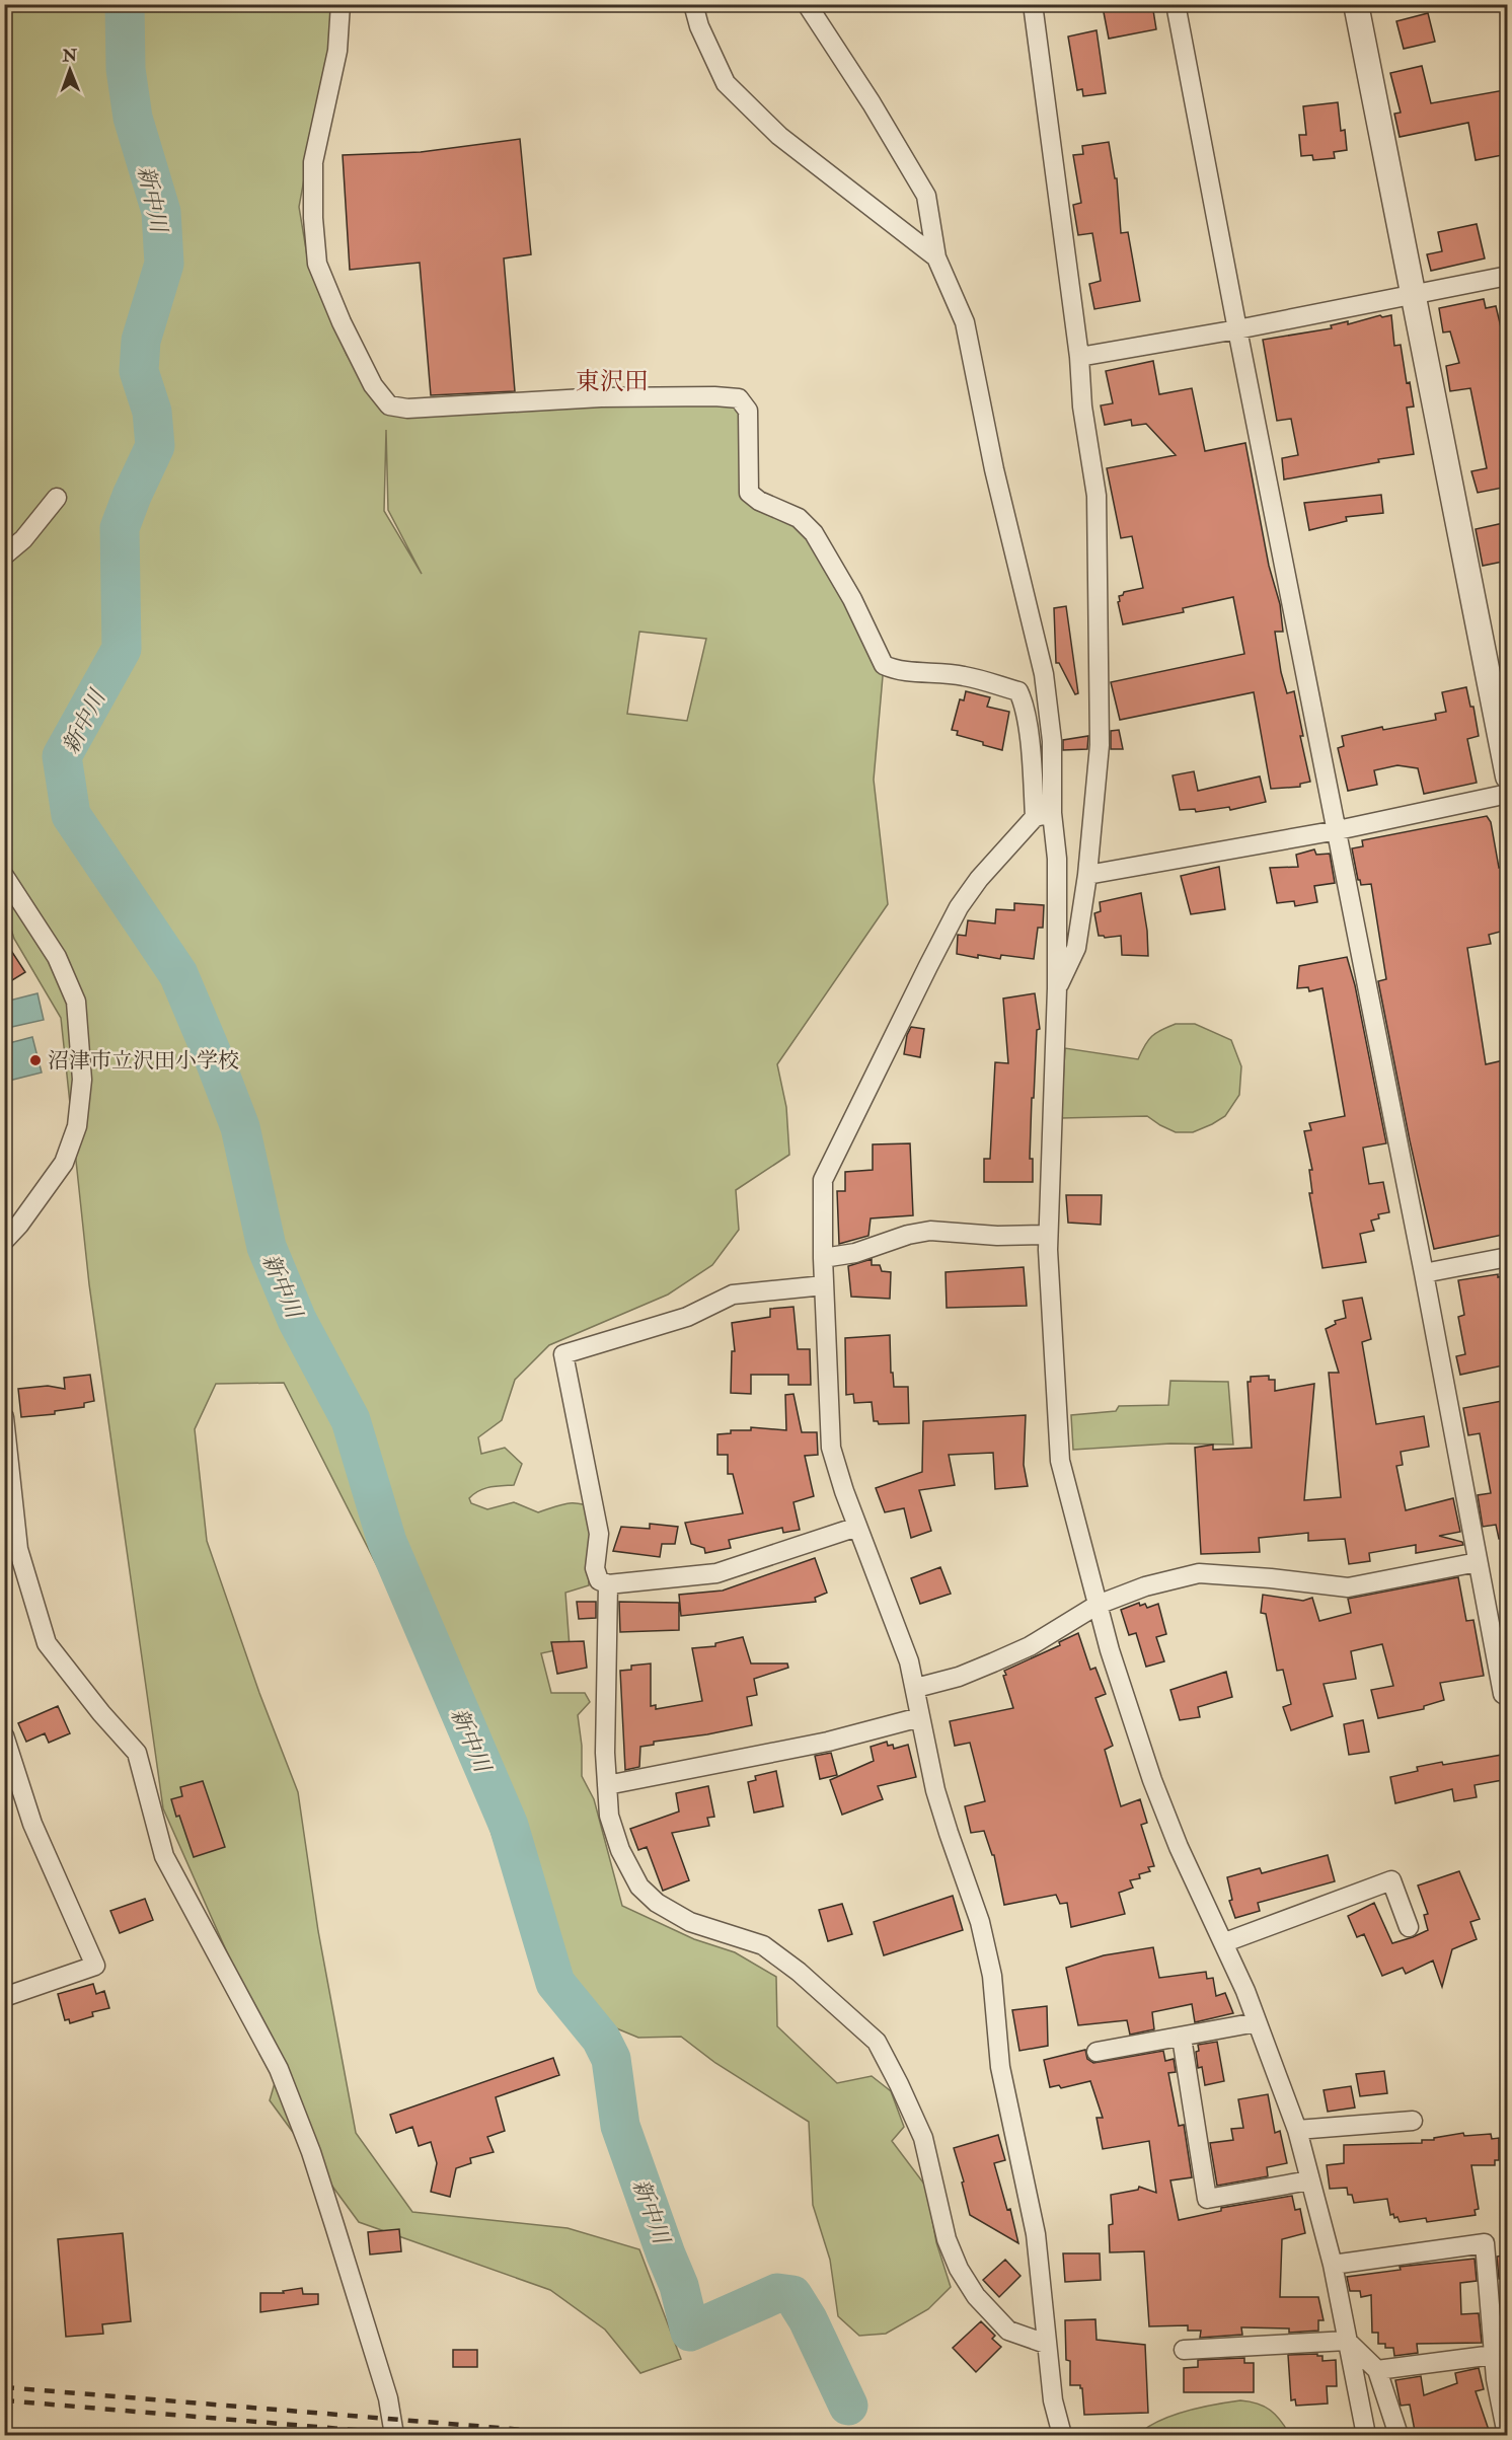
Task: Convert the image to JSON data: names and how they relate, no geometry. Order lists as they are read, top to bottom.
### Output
{
  "districts": ["東沢田"],
  "water": ["新中川"],
  "places": ["沼津市立沢田小学校"],
  "north": "top"
}
